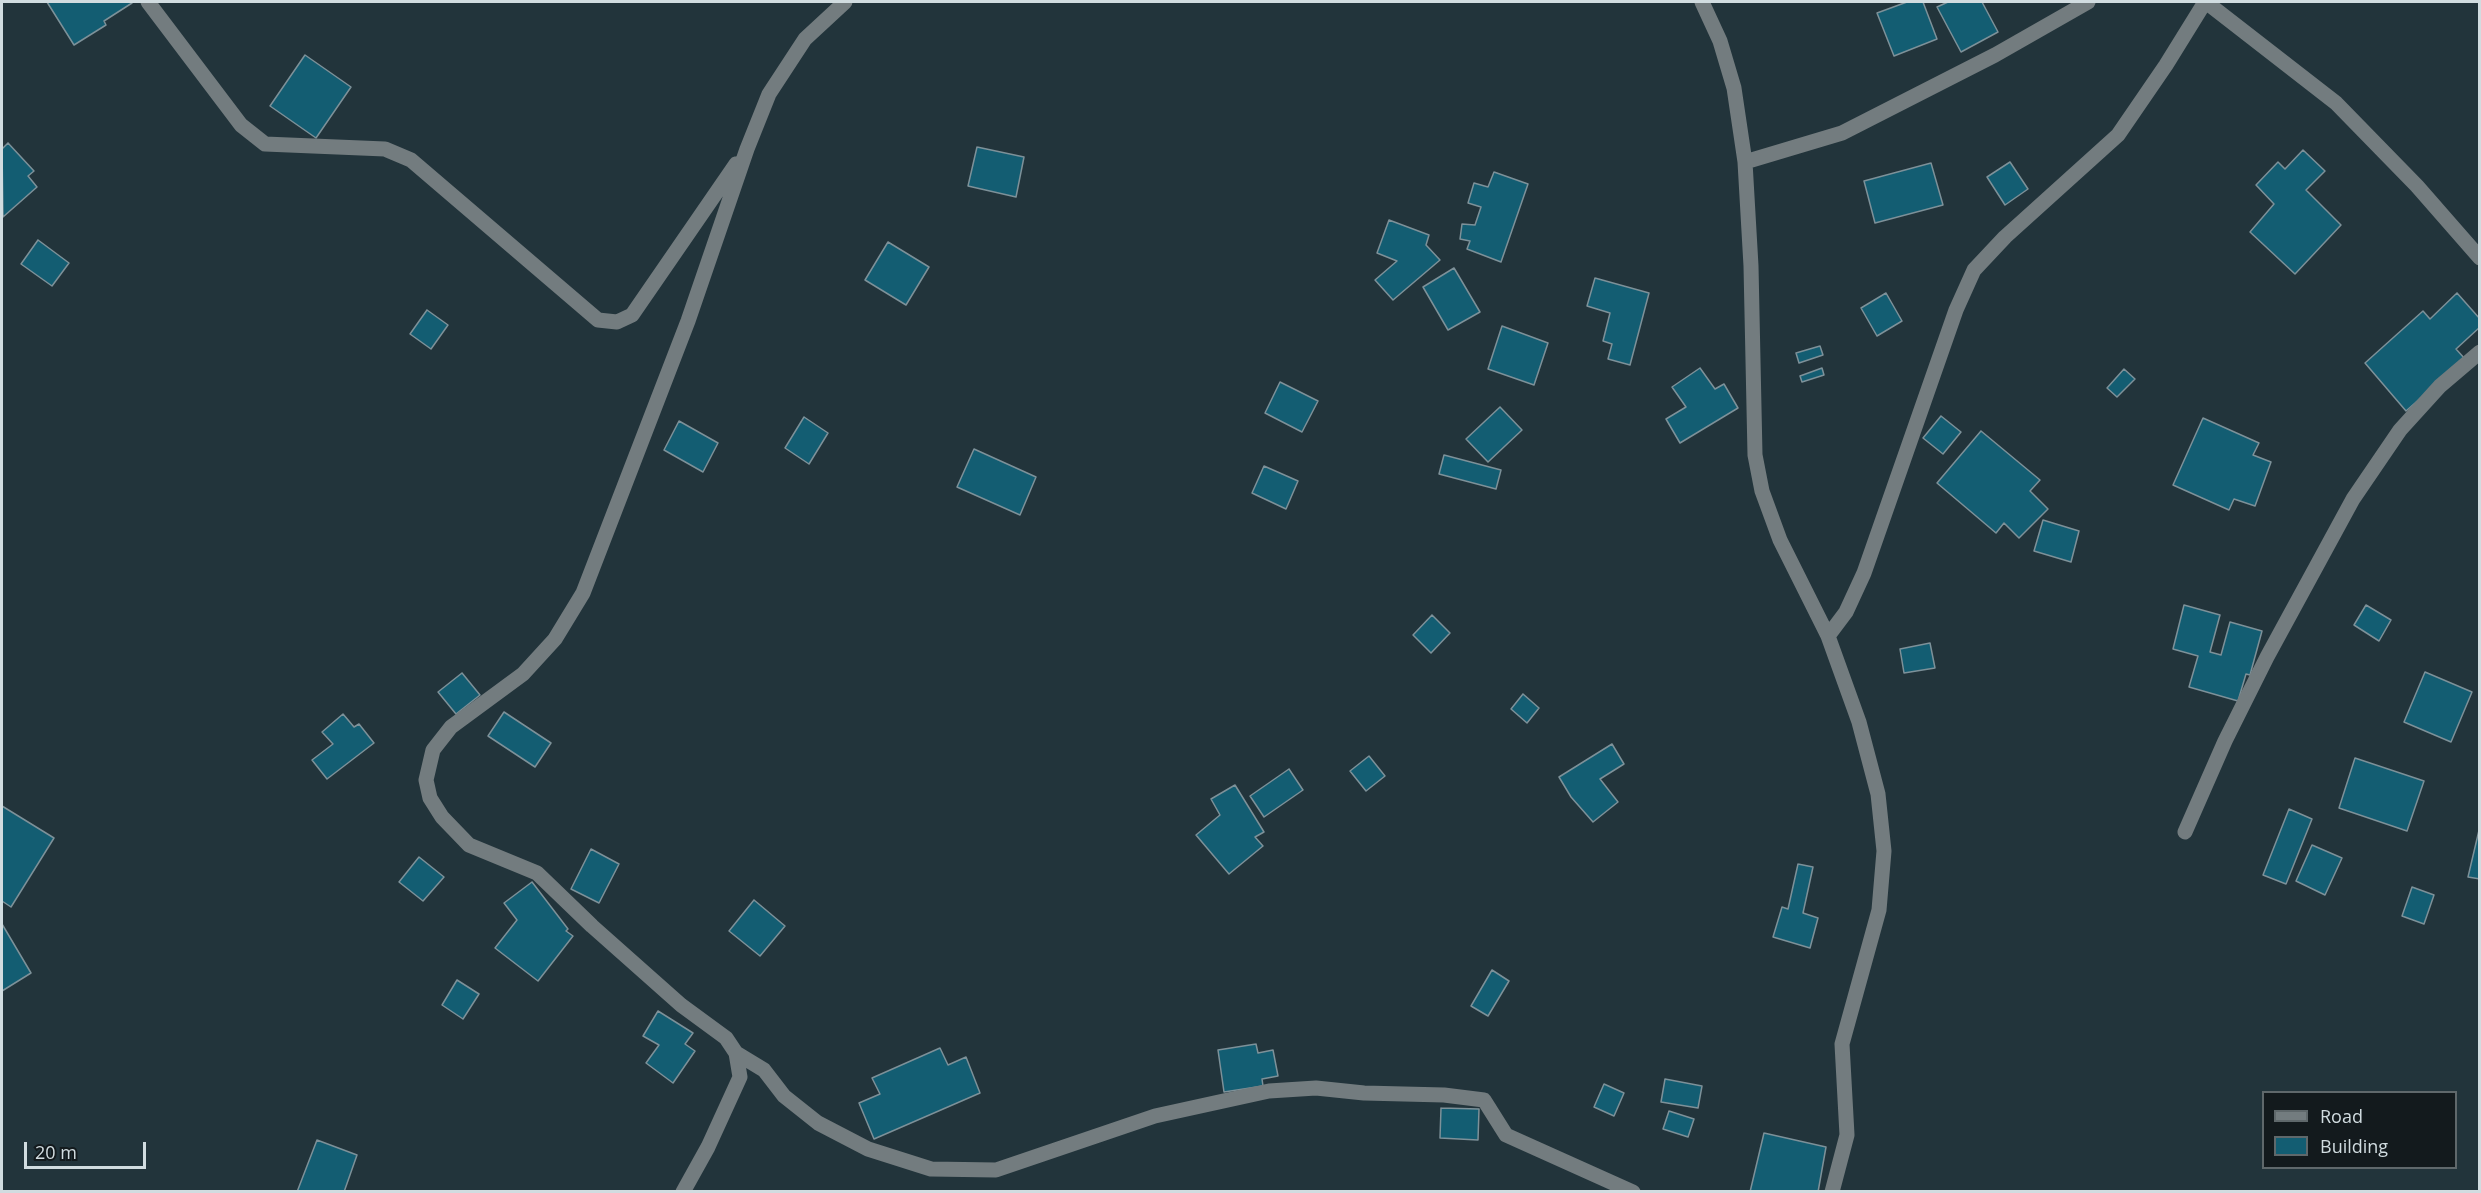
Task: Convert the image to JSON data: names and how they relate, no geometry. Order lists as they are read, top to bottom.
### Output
{
  "legend": ["Road", "Building"],
  "scale_bar": "20 m"
}
